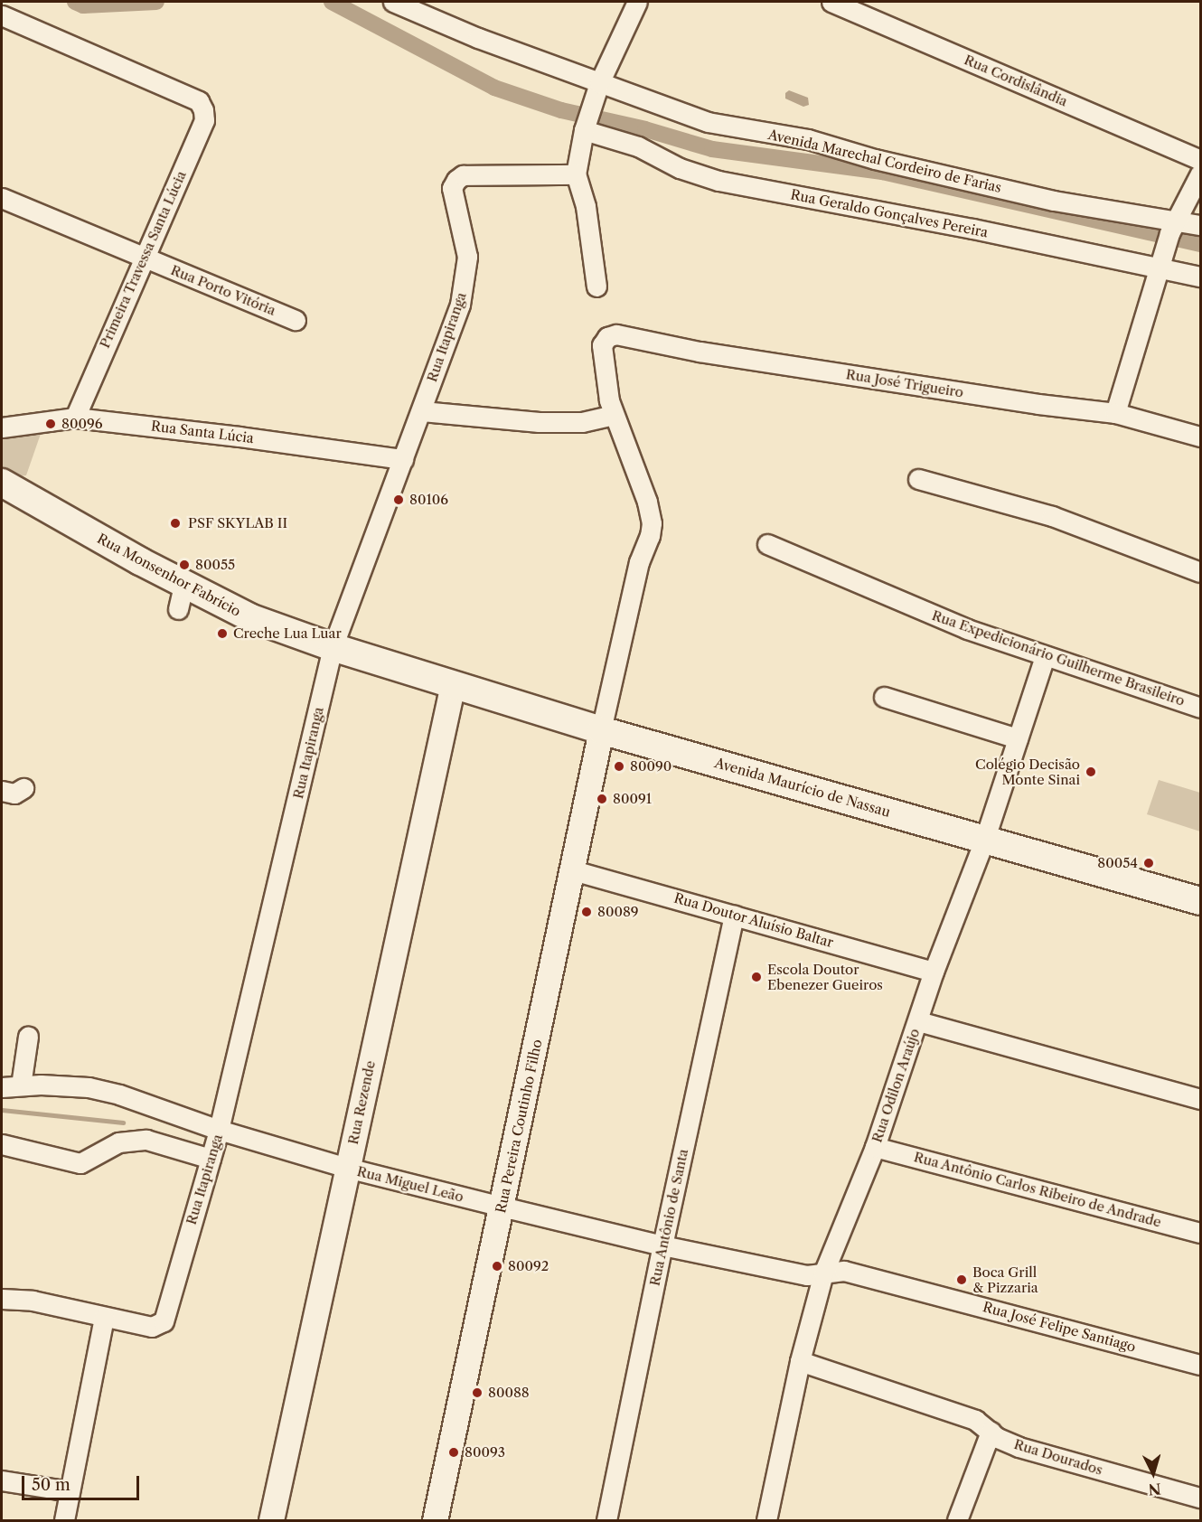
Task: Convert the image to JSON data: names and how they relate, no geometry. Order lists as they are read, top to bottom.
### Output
{
  "streets": {
    "main road": ["Rua Monsenhor Fabrício", "Avenida Maurício de Nassau"],
    "street": [
      "Rua Cordislândia",
      "Avenida Marechal Cordeiro de Farias",
      "Rua Geraldo Gonçalves Pereira",
      "Primeira Travessa Santa Lúcia",
      "Rua Porto Vitória",
      "Rua Itapiranga",
      "Rua José Trigueiro",
      "Rua Santa Lúcia",
      "Rua Expedicionário Guilherme Brasileiro",
      "Rua Doutor Aluísio Baltar",
      "Rua Odilon Araújo",
      "Rua Rezende",
      "Rua Pereira Coutinho Filho",
      "Rua Miguel Leão",
      "Rua Antônio Carlos Ribeiro de Andrade",
      "Rua Antônio de Santa",
      "Rua José Felipe Santiago",
      "Rua Dourados"
    ]
  },
  "crossings": [
    ["Primeira Travessa Santa Lúcia", "Rua Porto Vitória"],
    ["Primeira Travessa Santa Lúcia", "Rua Santa Lúcia"],
    ["Rua Itapiranga", "Rua Santa Lúcia"],
    ["Rua Itapiranga", "Rua Monsenhor Fabrício"],
    ["Rua Itapiranga", "Rua Miguel Leão"],
    ["Rua Monsenhor Fabrício", "Avenida Maurício de Nassau"],
    ["Rua Expedicionário Guilherme Brasileiro", "Rua Odilon Araújo"],
    ["Avenida Maurício de Nassau", "Rua Odilon Araújo"],
    ["Avenida Maurício de Nassau", "Rua Rezende"],
    ["Avenida Maurício de Nassau", "Rua Pereira Coutinho Filho"],
    ["Rua Doutor Aluísio Baltar", "Rua Odilon Araújo"],
    ["Rua Doutor Aluísio Baltar", "Rua Pereira Coutinho Filho"],
    ["Rua Doutor Aluísio Baltar", "Rua Antônio de Santa"],
    ["Rua Odilon Araújo", "Rua Miguel Leão"],
    ["Rua Odilon Araújo", "Rua Antônio Carlos Ribeiro de Andrade"],
    ["Rua Odilon Araújo", "Rua José Felipe Santiago"],
    ["Rua Odilon Araújo", "Rua Dourados"],
    ["Rua Rezende", "Rua Miguel Leão"],
    ["Rua Pereira Coutinho Filho", "Rua Miguel Leão"],
    ["Rua Miguel Leão", "Rua Antônio de Santa"],
    ["Rua Miguel Leão", "Rua José Felipe Santiago"]
  ],
  "places": [
    "80096",
    "80106",
    "PSF SKYLAB II",
    "80055",
    "Creche Lua Luar",
    "80090",
    "Colégio Decisão Monte Sinai",
    "80091",
    "80054",
    "80089",
    "Escola Doutor Ebenezer Gueiros",
    "80092",
    "Boca Grill & Pizzaria",
    "80088",
    "80093"
  ],
  "scale_bar": "50 m",
  "north": "bottom"
}
